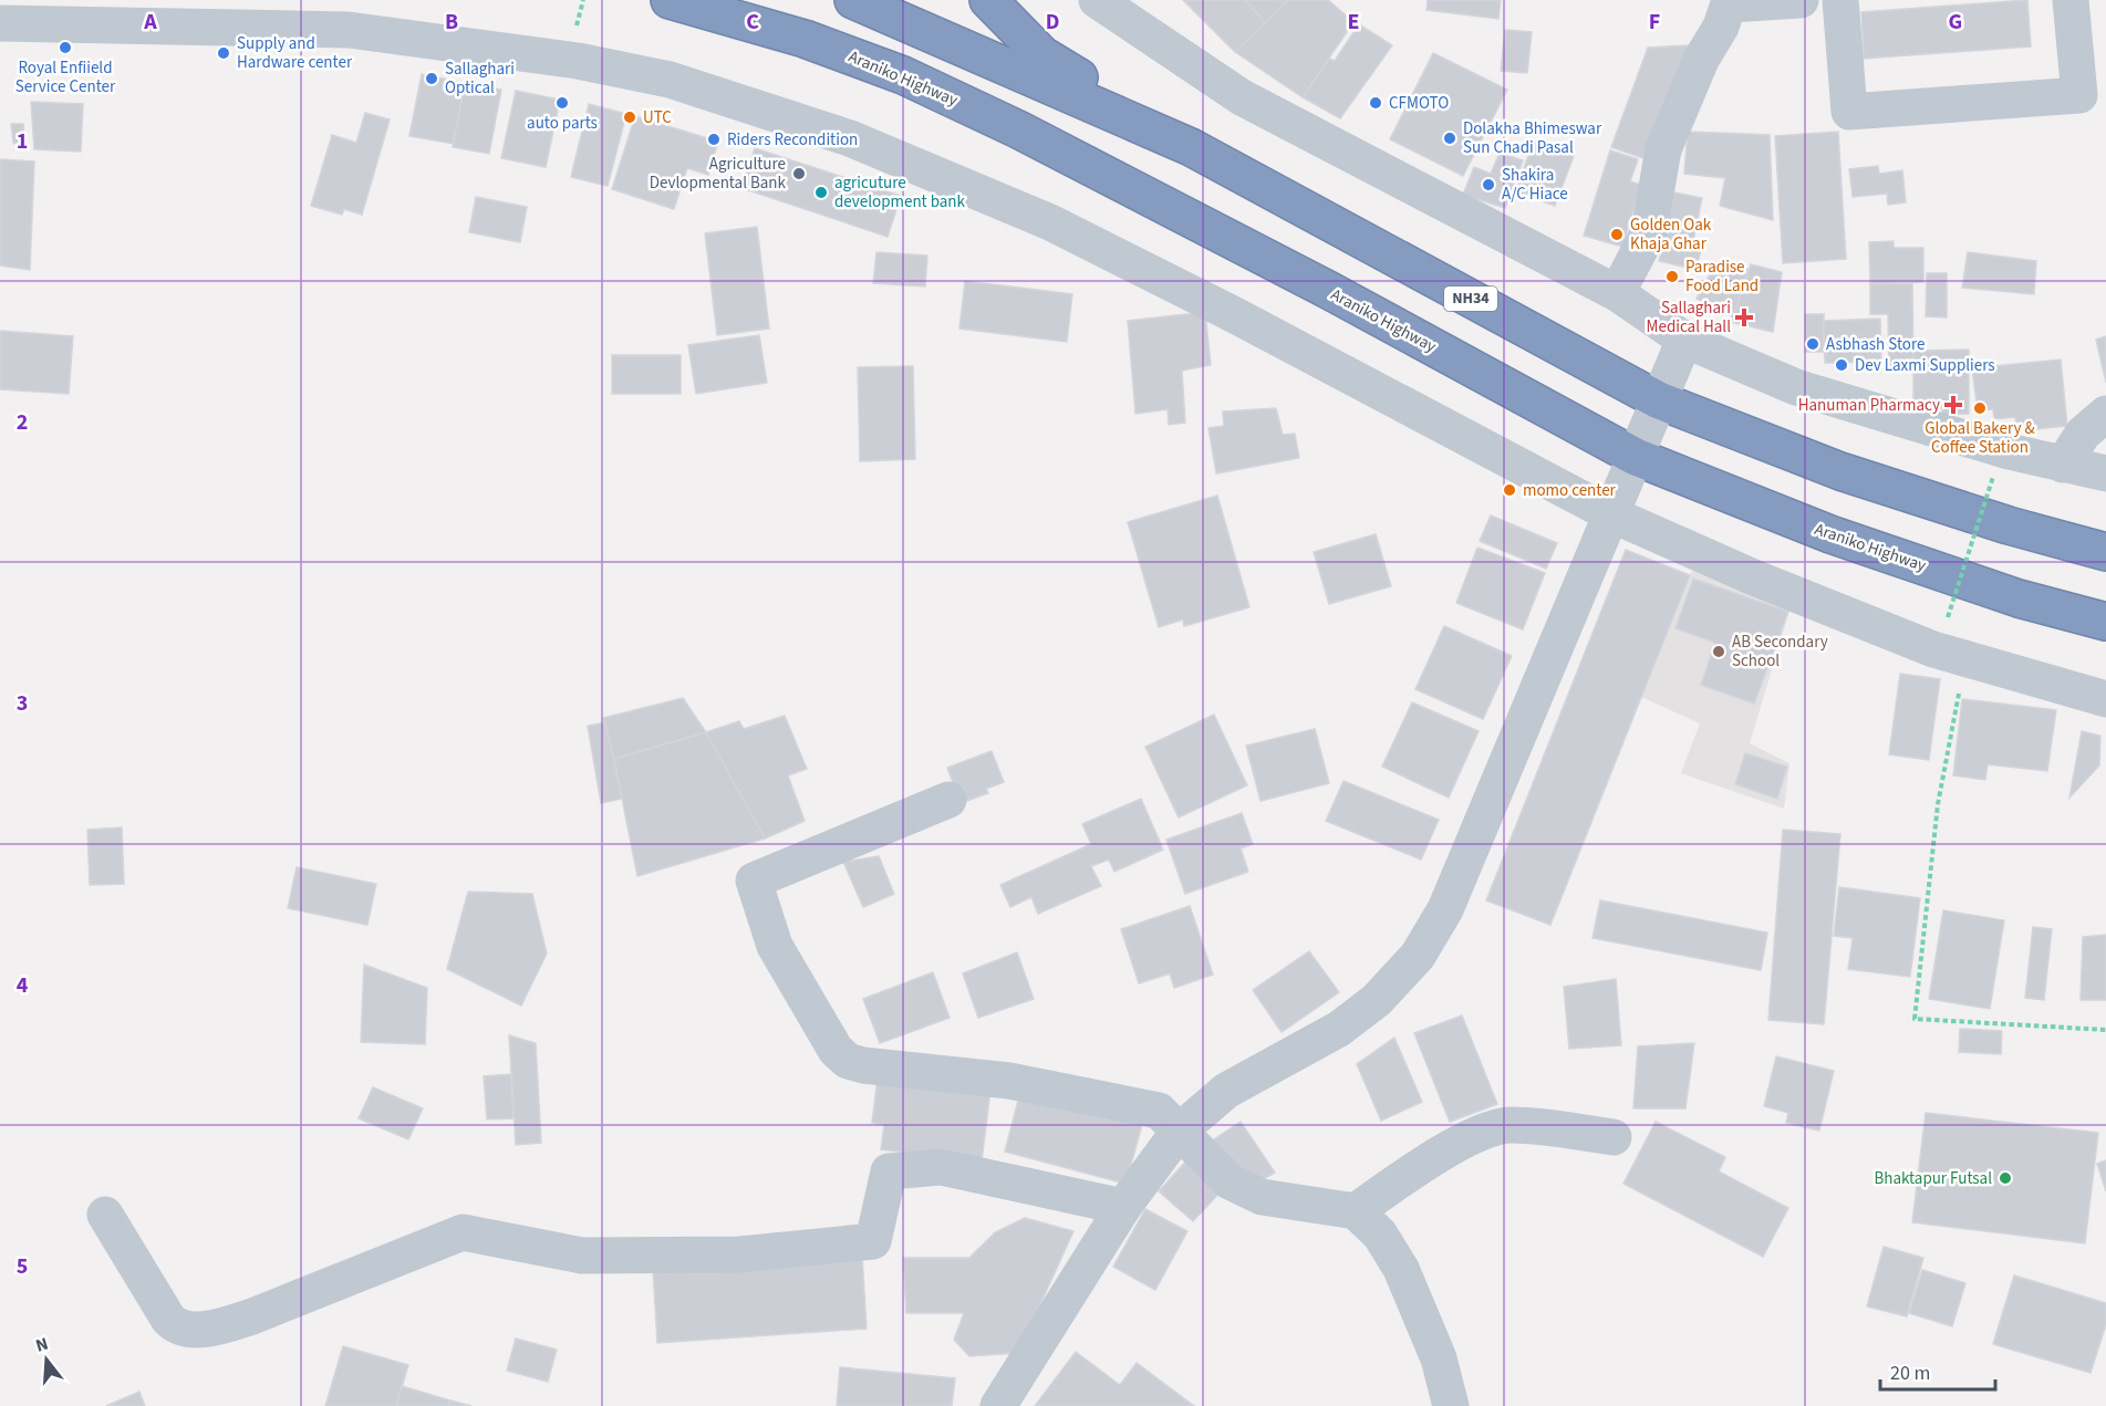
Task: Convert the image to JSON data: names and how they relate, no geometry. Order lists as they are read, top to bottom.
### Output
{
  "streets": {
    "highway": ["Araniko Highway", "NH34"]
  },
  "places": {
    "other": [
      "Royal Enfiield Service Center",
      "Supply and Hardware center",
      "Sallaghari Optical",
      "auto parts",
      "CFMOTO",
      "UTC",
      "Dolakha Bhimeswar Sun Chadi Pasal",
      "Riders Recondition",
      "Agriculture Devlopmental Bank",
      "Shakira A/C Hiace",
      "agricuture development bank",
      "Golden Oak Khaja Ghar",
      "Paradise Food Land",
      "Asbhash Store",
      "Dev Laxmi Suppliers",
      "Global Bakery & Coffee Station",
      "momo center",
      "AB Secondary School",
      "Bhaktapur Futsal"
    ],
    "health": ["Sallaghari Medical Hall", "Hanuman Pharmacy"]
  },
  "scale_bar": "20 m",
  "north": "top",
  "grid": {
    "columns": [
      "A",
      "B",
      "C",
      "D",
      "E",
      "F",
      "G"
    ],
    "rows": [
      "1",
      "2",
      "3",
      "4",
      "5"
    ]
  }
}
